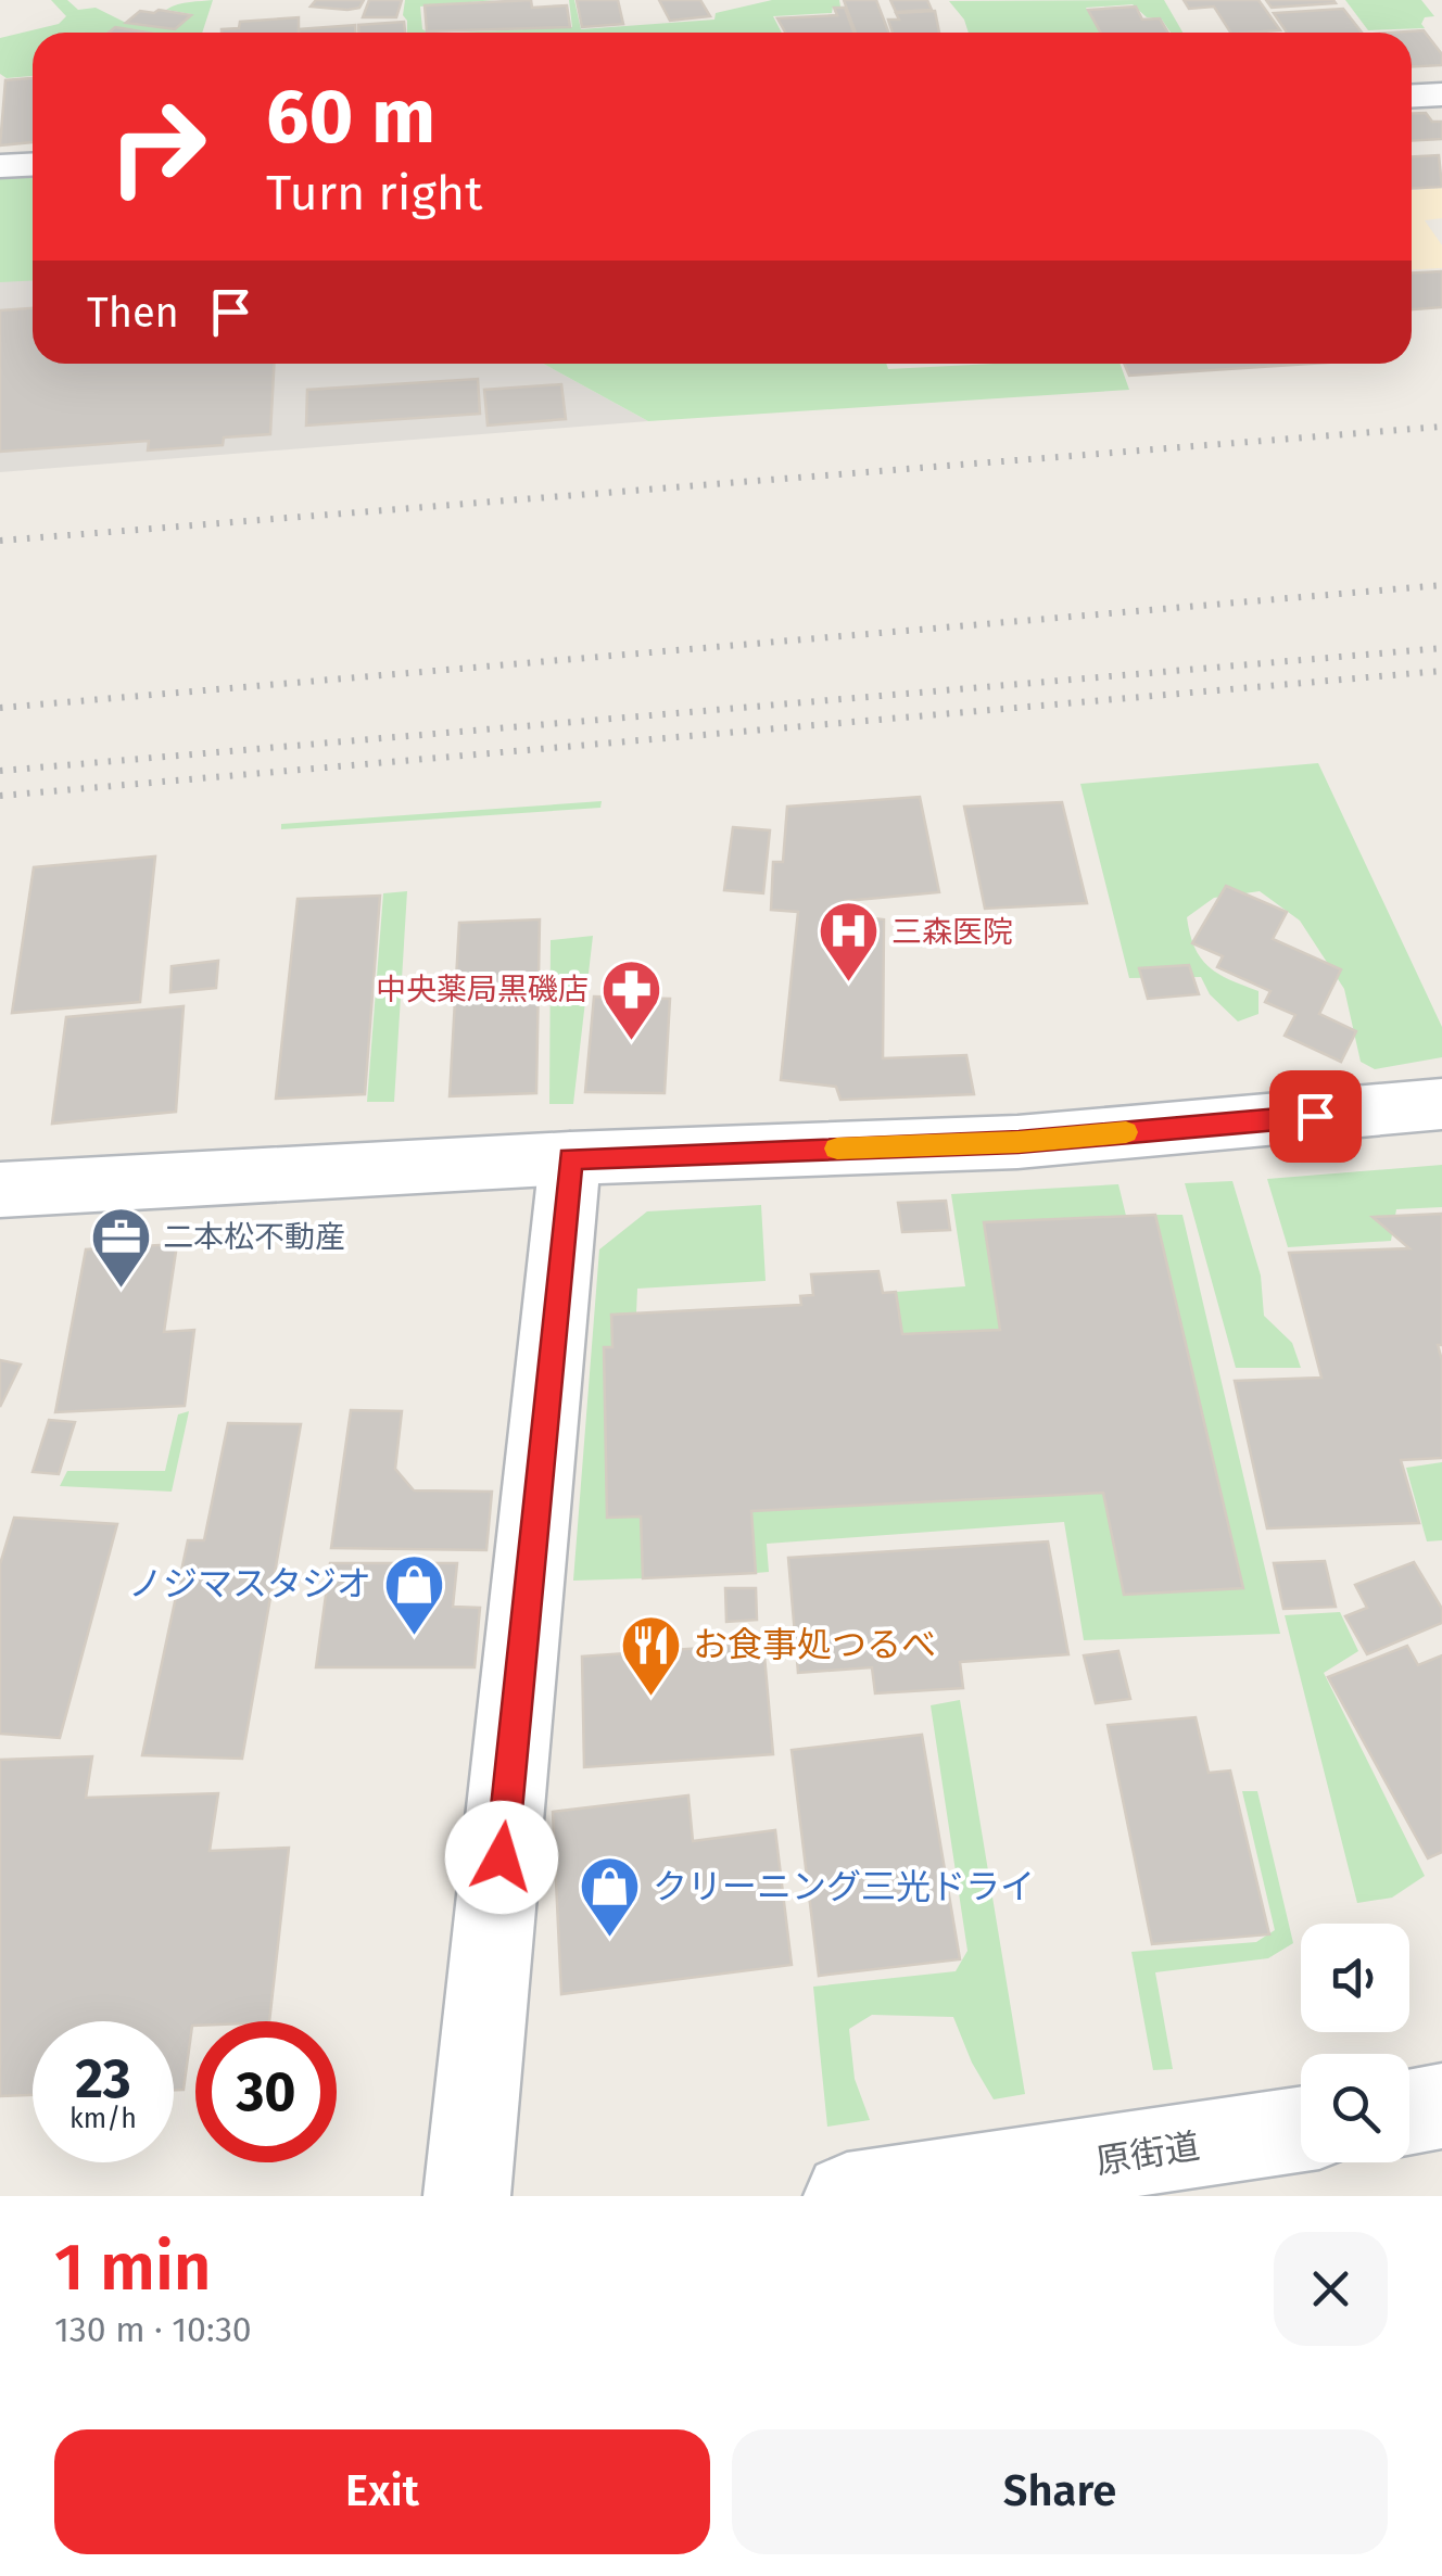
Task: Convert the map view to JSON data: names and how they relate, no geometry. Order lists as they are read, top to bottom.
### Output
{
  "streets": {
    "street": ["原街道"]
  },
  "places": {
    "hospital": ["三森医院"],
    "pharmacy": ["中央薬局黒磯店"],
    "office": ["二本松不動産"],
    "shop": ["ノジマスタジオ", "クリーニング三光ドライ"],
    "restaurant": ["お食事処つるべ"]
  },
  "page": {
    "turn": ["60 m", "Turn right"],
    "then": "Then",
    "speed": "23 km/h",
    "limit": "30",
    "heading": ["1 min", "130 m · 10:30"],
    "buttons": ["Exit", "Share"]
  }
}
